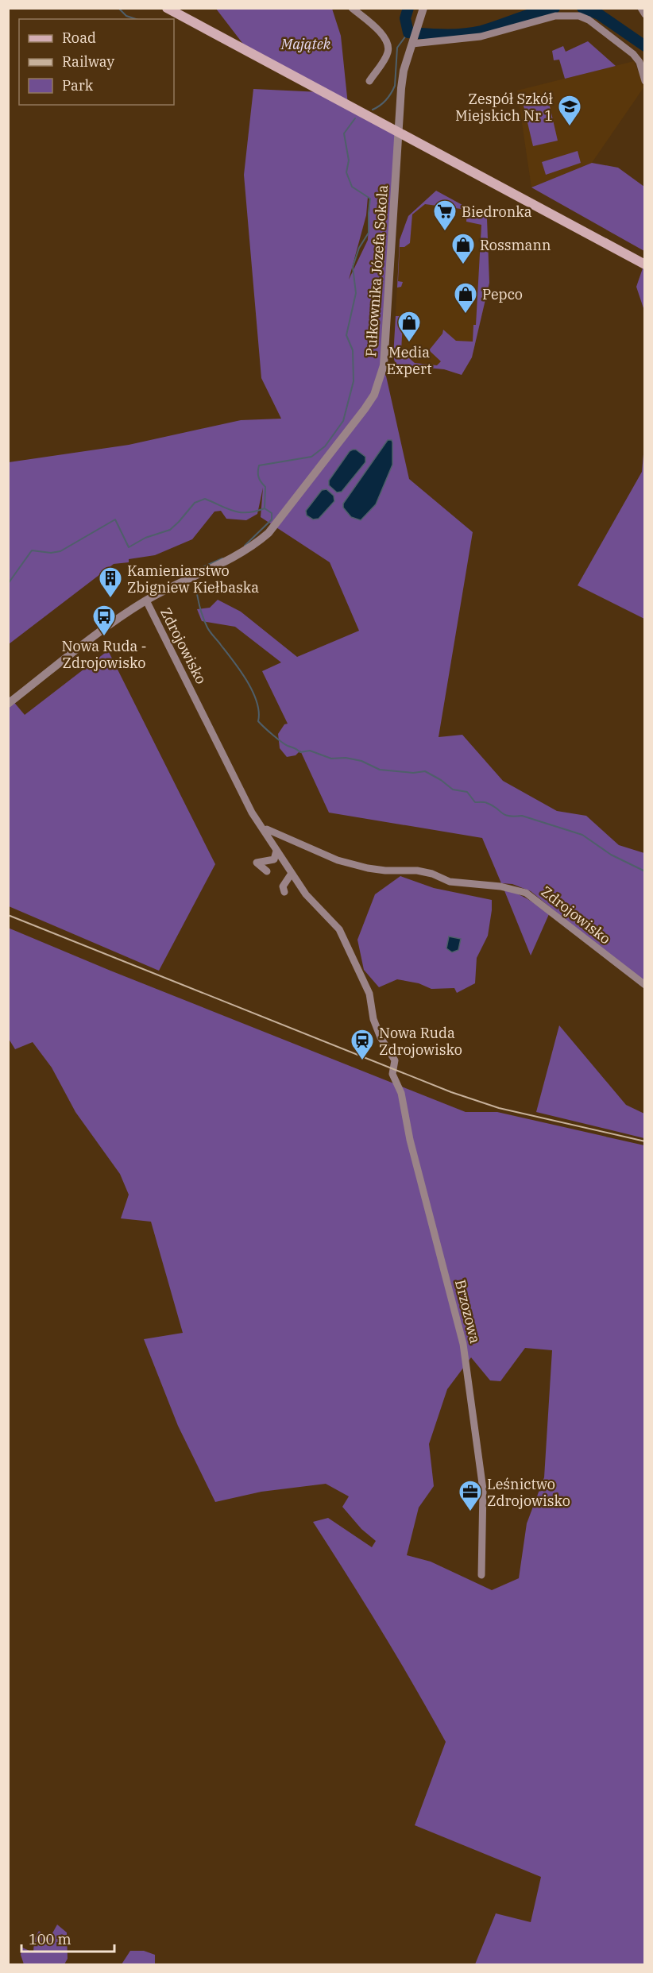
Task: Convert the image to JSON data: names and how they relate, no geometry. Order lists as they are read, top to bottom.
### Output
{
  "streets": {
    "street": ["Pułkownika Józefa Sokola", "Zdrojowisko", "Brzozowa"]
  },
  "crossings": [
    ["Pułkownika Józefa Sokola", "Zdrojowisko"],
    ["Zdrojowisko", "Brzozowa"]
  ],
  "parks": ["Majątek"],
  "places": {
    "school or university": ["Zespół Szkół Miejskich Nr 1"],
    "supermarket": ["Biedronka"],
    "shop": ["Rossmann", "Pepco", "Media Expert"],
    "building": ["Kamieniarstwo Zbigniew Kiełbaska"],
    "bus stop": ["Nowa Ruda - Zdrojowisko"],
    "station": ["Nowa Ruda Zdrojowisko"],
    "office": ["Leśnictwo Zdrojowisko"]
  },
  "legend": ["Road", "Railway", "Park"],
  "scale_bar": "100 m"
}
